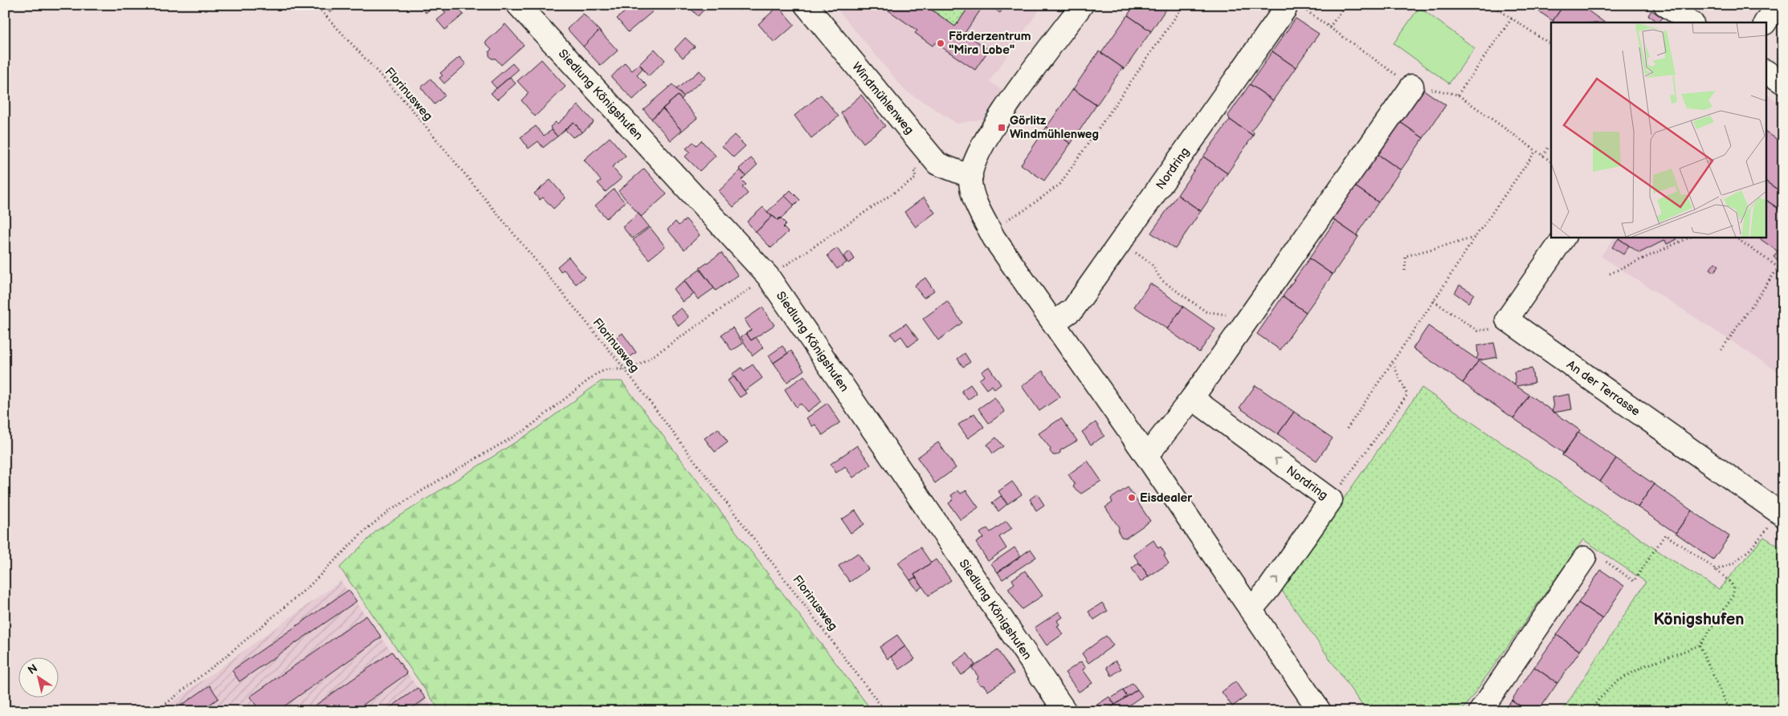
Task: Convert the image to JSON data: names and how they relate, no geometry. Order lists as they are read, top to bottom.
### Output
{
  "streets": {
    "street": [
      "Siedlung Königshufen",
      "Windmühlenweg",
      "Nordring",
      "An der Terrasse"
    ],
    "path": ["Florinusweg"]
  },
  "districts": ["Königshufen"],
  "places": {
    "other": ["Förderzentrum \"Mira Lobe\"", "Eisdealer"],
    "transit": ["Görlitz Windmühlenweg"]
  },
  "north": "top left"
}
